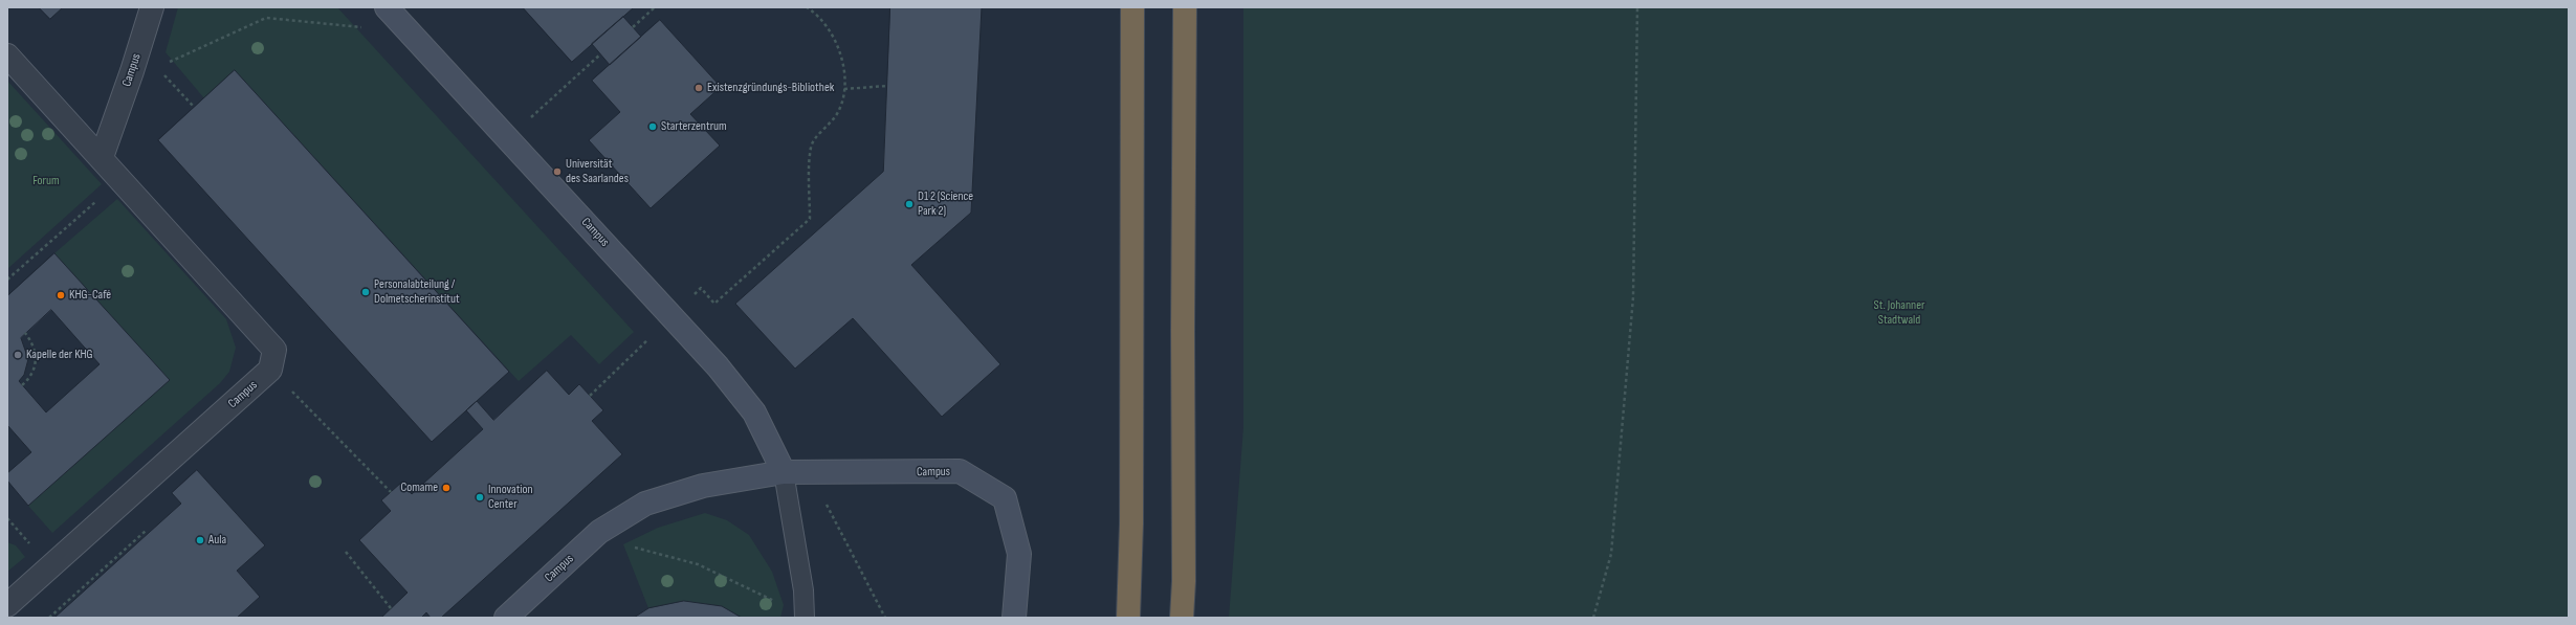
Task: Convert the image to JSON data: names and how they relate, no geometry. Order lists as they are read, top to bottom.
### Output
{
  "streets": {
    "street": ["Campus"]
  },
  "parks": ["Forum", "St. Johanner Stadtwald"],
  "places": [
    "Existenzgründungs-Bibliothek",
    "Starterzentrum",
    "Universität des Saarlandes",
    "D1 2 (Science Park 2)",
    "Personalabteilung / Dolmetscherinstitut",
    "KHG-Café",
    "Kapelle der KHG",
    "Comame",
    "Innovation Center",
    "Aula"
  ]
}
